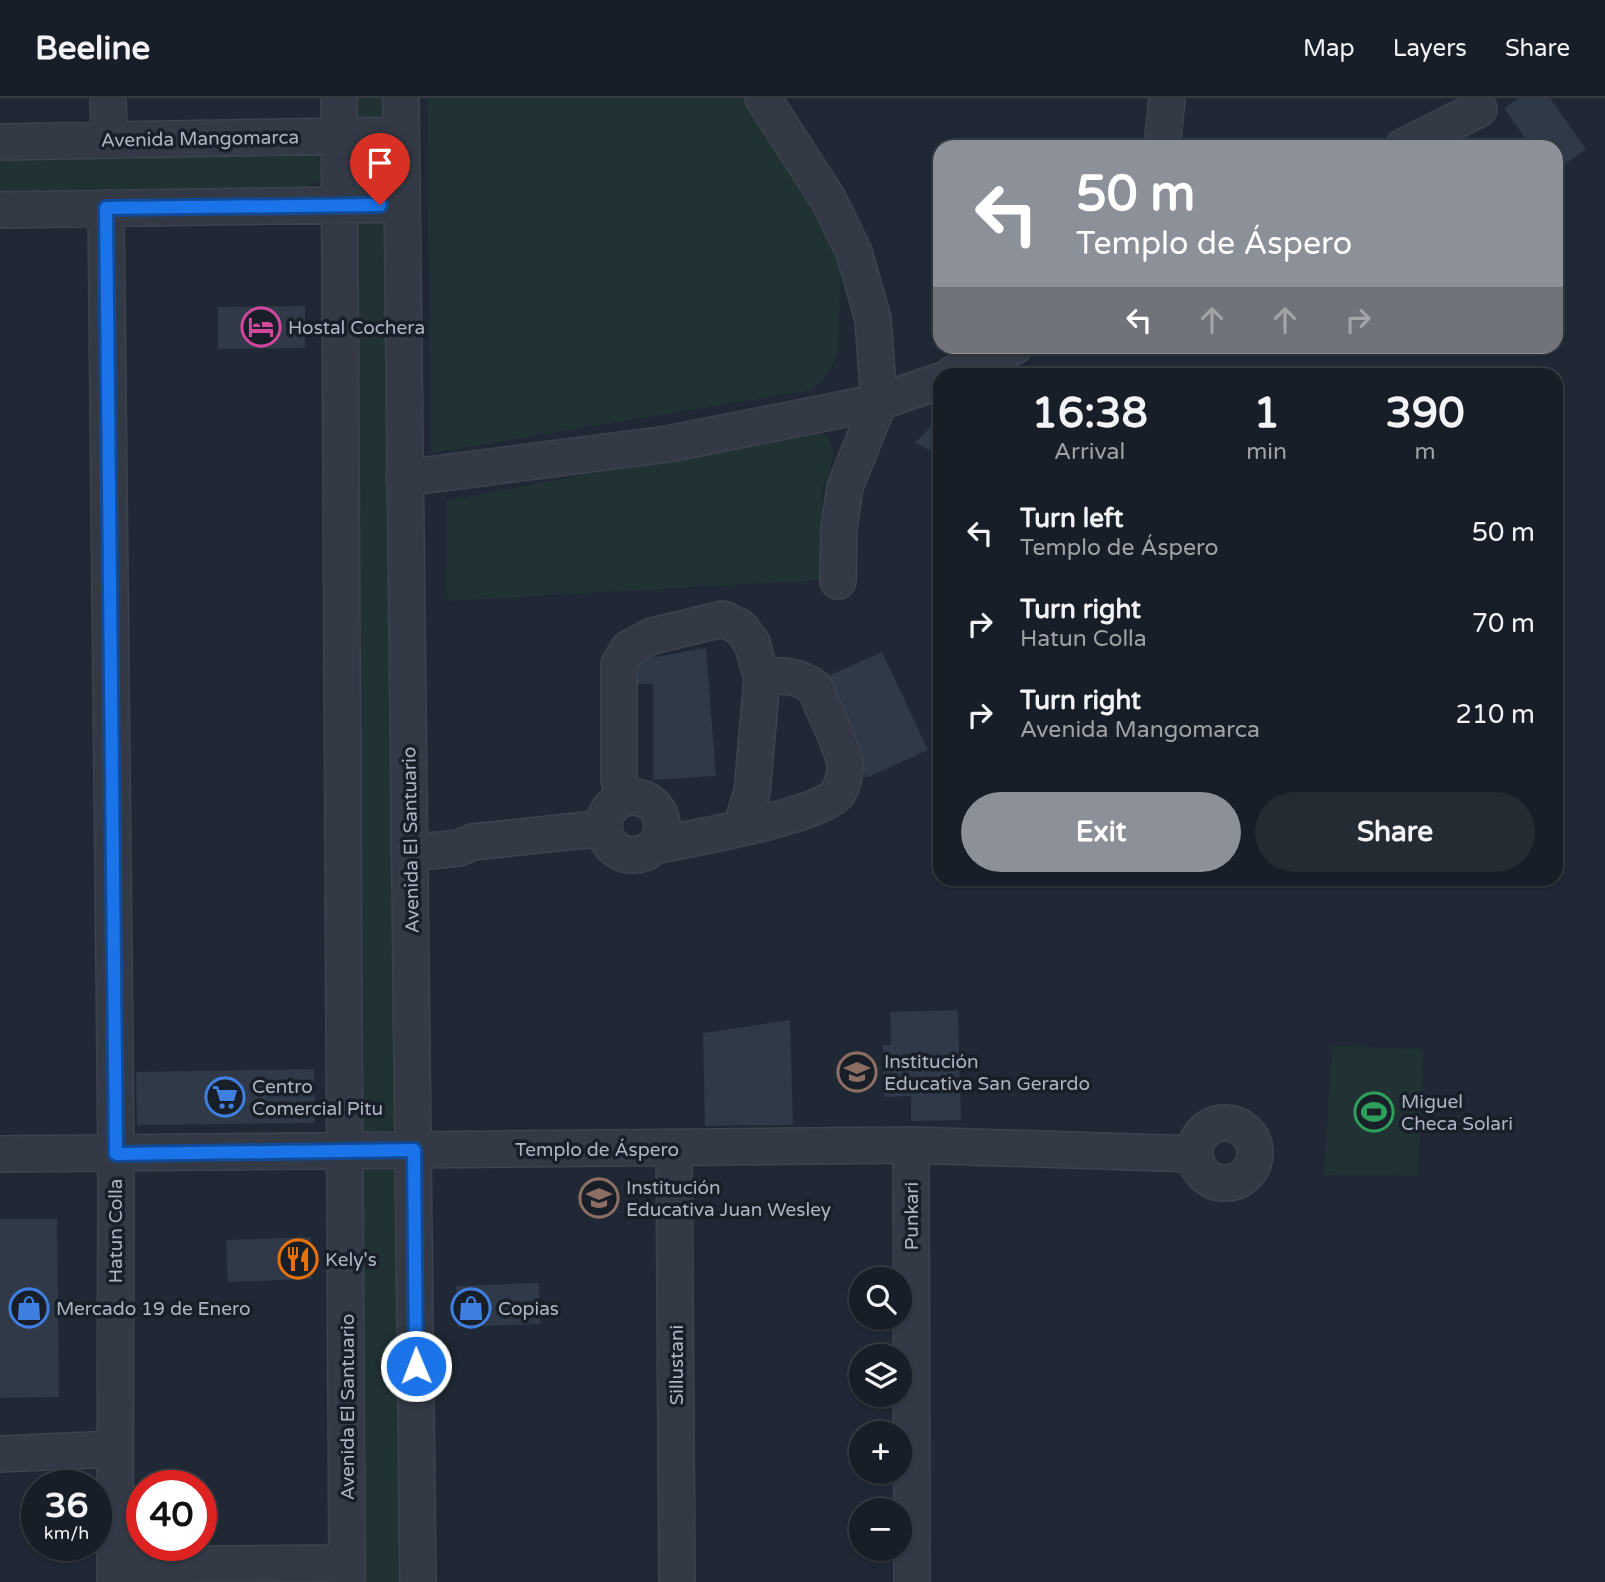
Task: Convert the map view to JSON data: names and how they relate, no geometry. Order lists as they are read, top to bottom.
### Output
{
  "streets": {
    "street": [
      "Avenida Mangomarca",
      "Avenida El Santuario",
      "Templo de Áspero",
      "Punkari",
      "Hatun Colla",
      "Sillustani"
    ]
  },
  "crossings": [
    ["Avenida Mangomarca", "Avenida El Santuario"],
    ["Avenida El Santuario", "Templo de Áspero"],
    ["Templo de Áspero", "Punkari"],
    ["Templo de Áspero", "Hatun Colla"],
    ["Templo de Áspero", "Sillustani"]
  ],
  "places": {
    "hotel": ["Hostal Cochera"],
    "school or university": ["Institución Educativa San Gerardo", "Institución Educativa Juan Wesley"],
    "supermarket": ["Centro Comercial Pitu"],
    "sports": ["Miguel Checa Solari"],
    "restaurant": ["Kely's"],
    "shop": ["Mercado 19 de Enero", "Copias"]
  },
  "page": {
    "header": "Beeline",
    "nav": ["Map", "Layers", "Share"],
    "turn": ["50 m", "Templo de Áspero"],
    "eta": [
      "16:38",
      "Arrival",
      "1",
      "min",
      "390",
      "m"
    ],
    "list": [
      {
        "name": "Turn left",
        "note": "Templo de Áspero",
        "value": "50 m"
      },
      {
        "name": "Turn right",
        "note": "Hatun Colla",
        "value": "70 m"
      },
      {
        "name": "Turn right",
        "note": "Avenida Mangomarca",
        "value": "210 m"
      }
    ],
    "buttons": ["Exit", "Share"],
    "map_buttons": ["+", "−"],
    "speed": "36 km/h",
    "limit": "40"
  }
}
